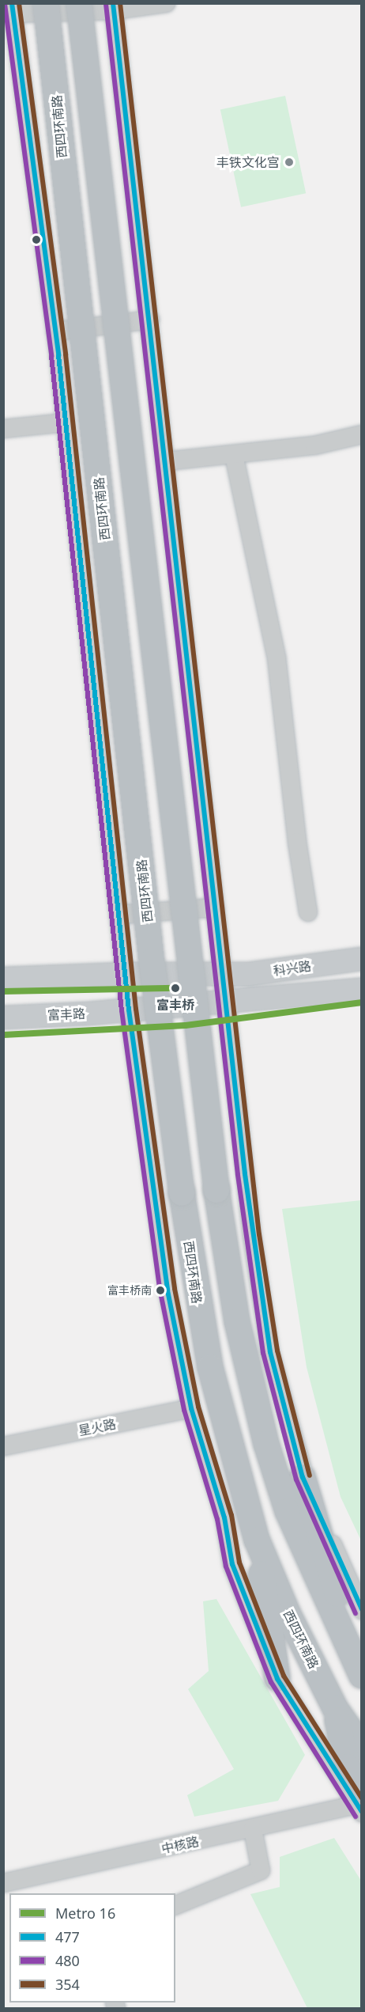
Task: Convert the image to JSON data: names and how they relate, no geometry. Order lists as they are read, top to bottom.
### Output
{
  "streets": {
    "highway": ["西四环南路"],
    "main road": ["科兴路", "富丰路"],
    "street": ["星火路", "中核路"]
  },
  "crossings": [
    ["西四环南路", "科兴路"],
    ["西四环南路", "富丰路"],
    ["西四环南路", "星火路"],
    ["西四环南路", "中核路"],
    ["科兴路", "富丰路"]
  ],
  "places": ["丰铁文化宫", "富丰桥", "富丰桥南"],
  "lines": [
    "transit line 477",
    "transit line 354",
    "transit line 480",
    "metro line 16"
  ],
  "legend": [
    "Metro 16",
    "477",
    "480",
    "354"
  ]
}
